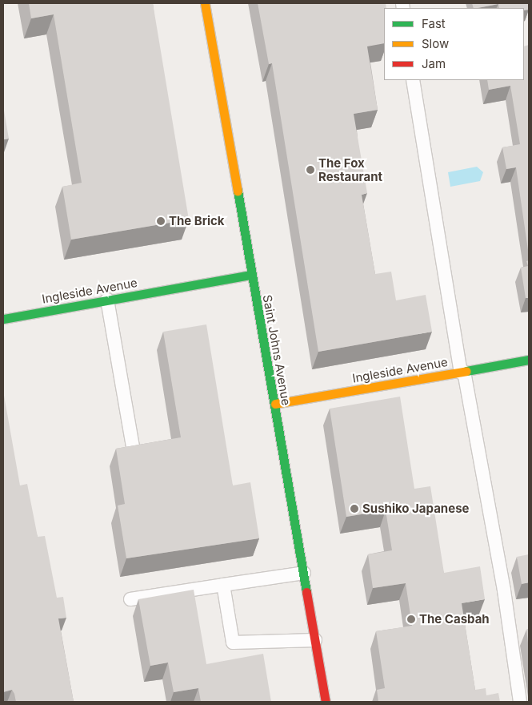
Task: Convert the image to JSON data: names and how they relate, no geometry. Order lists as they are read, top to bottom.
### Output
{
  "streets": {
    "main road": ["Ingleside Avenue", "Saint Johns Avenue"]
  },
  "crossings": [
    ["Ingleside Avenue", "Saint Johns Avenue"]
  ],
  "places": [
    "The Fox Restaurant",
    "The Brick",
    "Sushiko Japanese",
    "The Casbah"
  ],
  "legend": ["Fast", "Slow", "Jam"]
}
